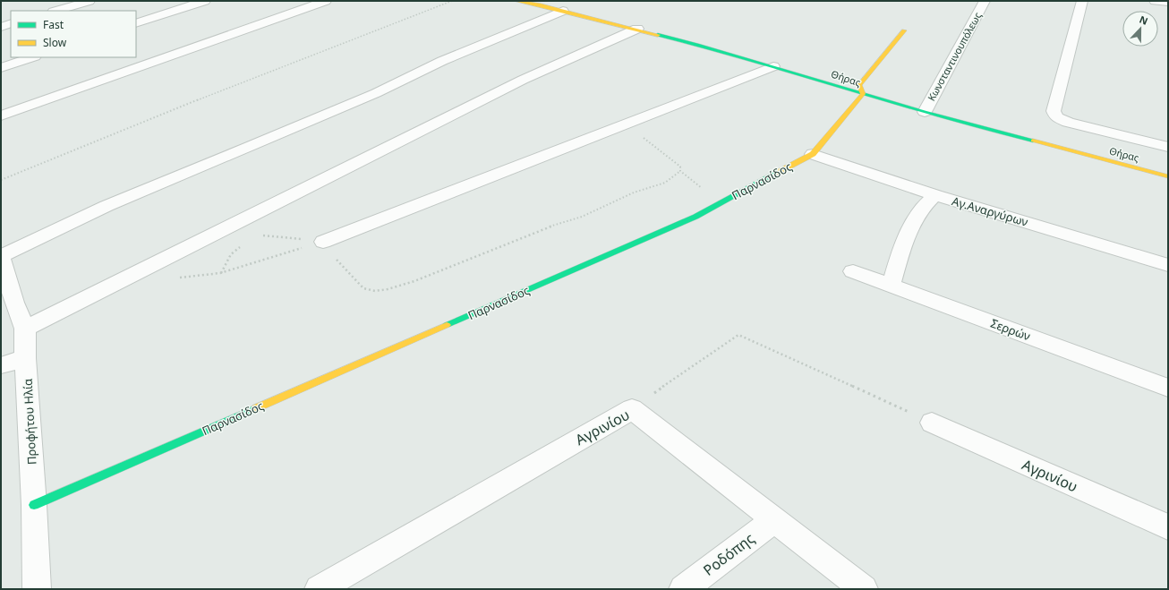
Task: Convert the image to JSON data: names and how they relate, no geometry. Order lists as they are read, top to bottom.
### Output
{
  "streets": {
    "street": [
      "Κωνσταντινουπόλεως",
      "Θήρας",
      "Παρνασίδος",
      "Αγ.Αναργύρων",
      "Σερρών",
      "Προφήτου Ηλία",
      "Αγρινίου",
      "Ροδόπης"
    ]
  },
  "crossings": [
    ["Κωνσταντινουπόλεως", "Θήρας"],
    ["Θήρας", "Παρνασίδος"],
    ["Παρνασίδος", "Αγ.Αναργύρων"],
    ["Παρνασίδος", "Προφήτου Ηλία"],
    ["Αγρινίου", "Ροδόπης"]
  ],
  "legend": ["Fast", "Slow"],
  "north": "top"
}
